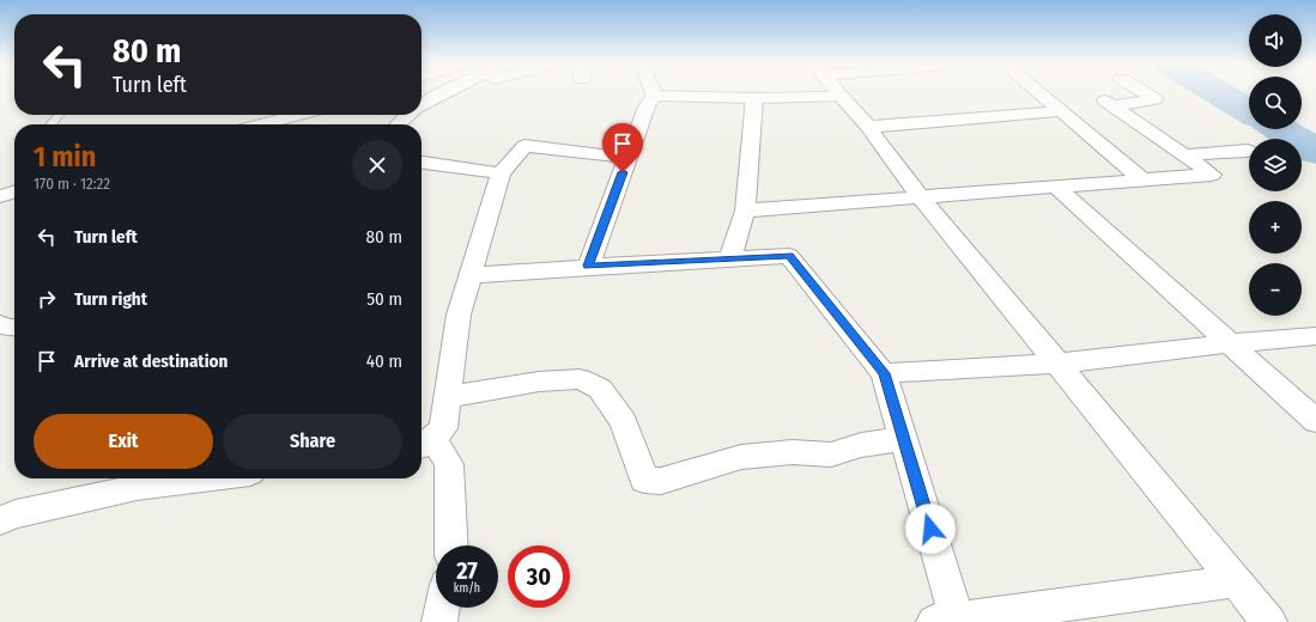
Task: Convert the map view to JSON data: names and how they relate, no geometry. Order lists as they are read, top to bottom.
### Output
{
  "page": {
    "map_buttons": ["+", "−"],
    "turn": ["80 m", "Turn left"],
    "heading": ["1 min", "170 m · 12:22"],
    "list": [
      {
        "name": "Turn left",
        "value": "80 m"
      },
      {
        "name": "Turn right",
        "value": "50 m"
      },
      {
        "name": "Arrive at destination",
        "value": "40 m"
      }
    ],
    "buttons": ["Exit", "Share"],
    "speed": "27 km/h",
    "limit": "30"
  }
}
